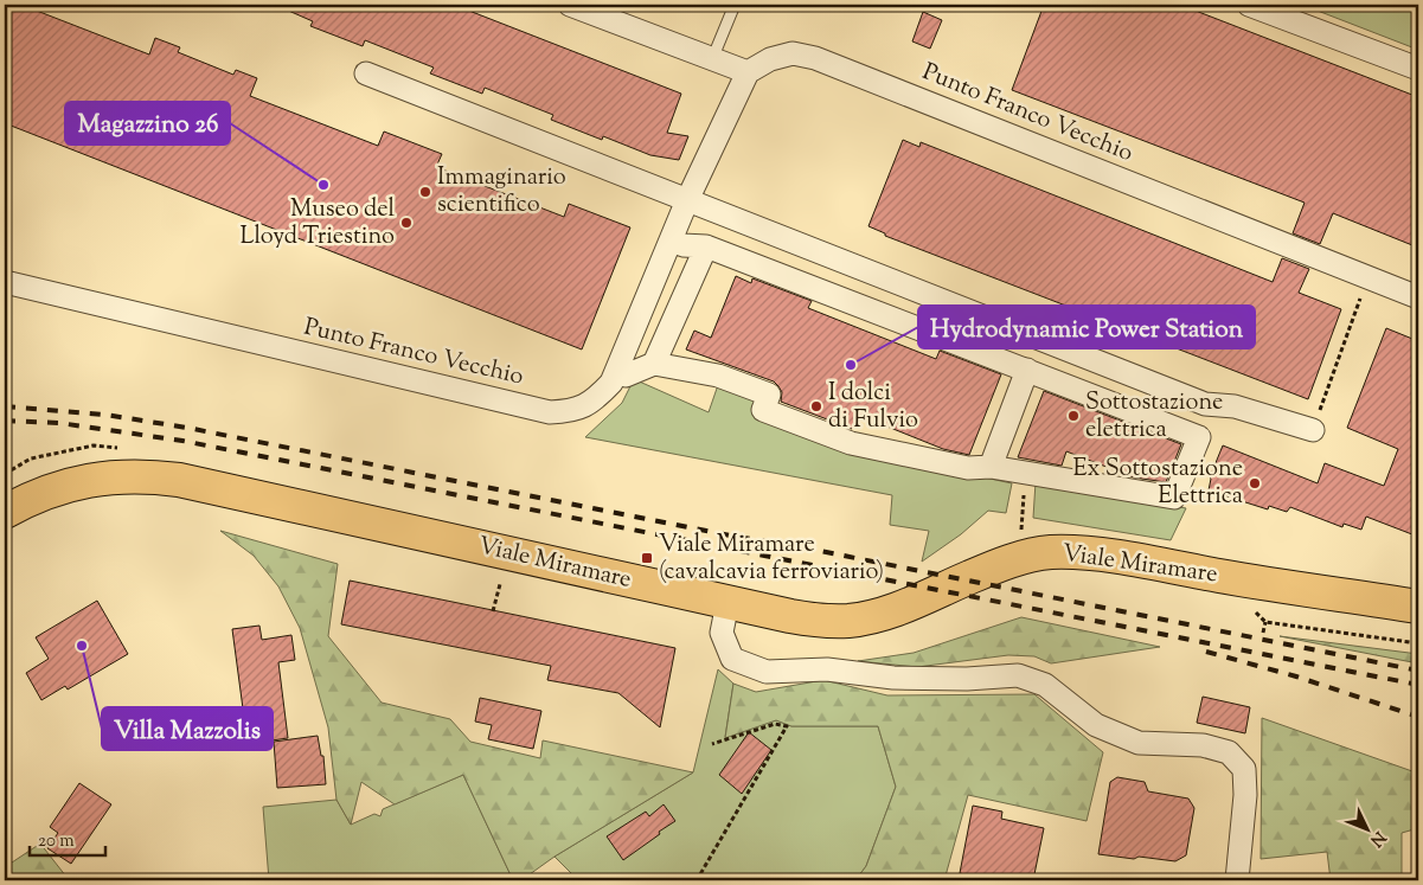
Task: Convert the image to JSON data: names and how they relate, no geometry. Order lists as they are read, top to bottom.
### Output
{
  "streets": {
    "main road": ["Viale Miramare"],
    "street": ["Punto Franco Vecchio"]
  },
  "places": {
    "other": [
      "Magazzino 26",
      "Immaginario scientifico",
      "Museo del Lloyd Triestino",
      "Hydrodynamic Power Station",
      "I dolci di Fulvio",
      "Sottostazione elettrica",
      "Ex Sottostazione Elettrica",
      "Villa Mazzolis"
    ],
    "transit": ["Viale Miramare (cavalcavia ferroviario)"]
  },
  "scale_bar": "20 m",
  "north": "bottom right"
}
